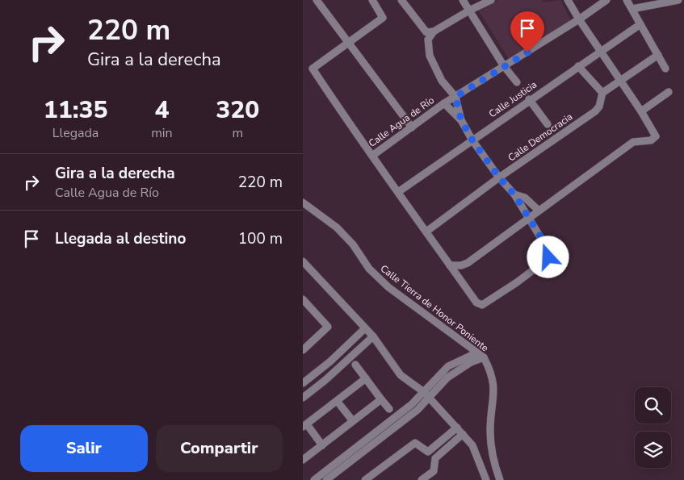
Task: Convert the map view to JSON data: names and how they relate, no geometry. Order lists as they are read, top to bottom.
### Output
{
  "streets": {
    "street": [
      "Calle Justicia",
      "Calle Agua de Río",
      "Calle Democracia",
      "Calle Tierra de Honor Poniente"
    ]
  },
  "page": {
    "turn": ["220 m", "Gira a la derecha"],
    "eta": [
      "11:35",
      "Llegada",
      "4",
      "min",
      "320",
      "m"
    ],
    "list": [
      {
        "name": "Gira a la derecha",
        "note": "Calle Agua de Río",
        "value": "220 m"
      },
      {
        "name": "Llegada al destino",
        "value": "100 m"
      }
    ],
    "buttons": ["Salir", "Compartir"]
  }
}
